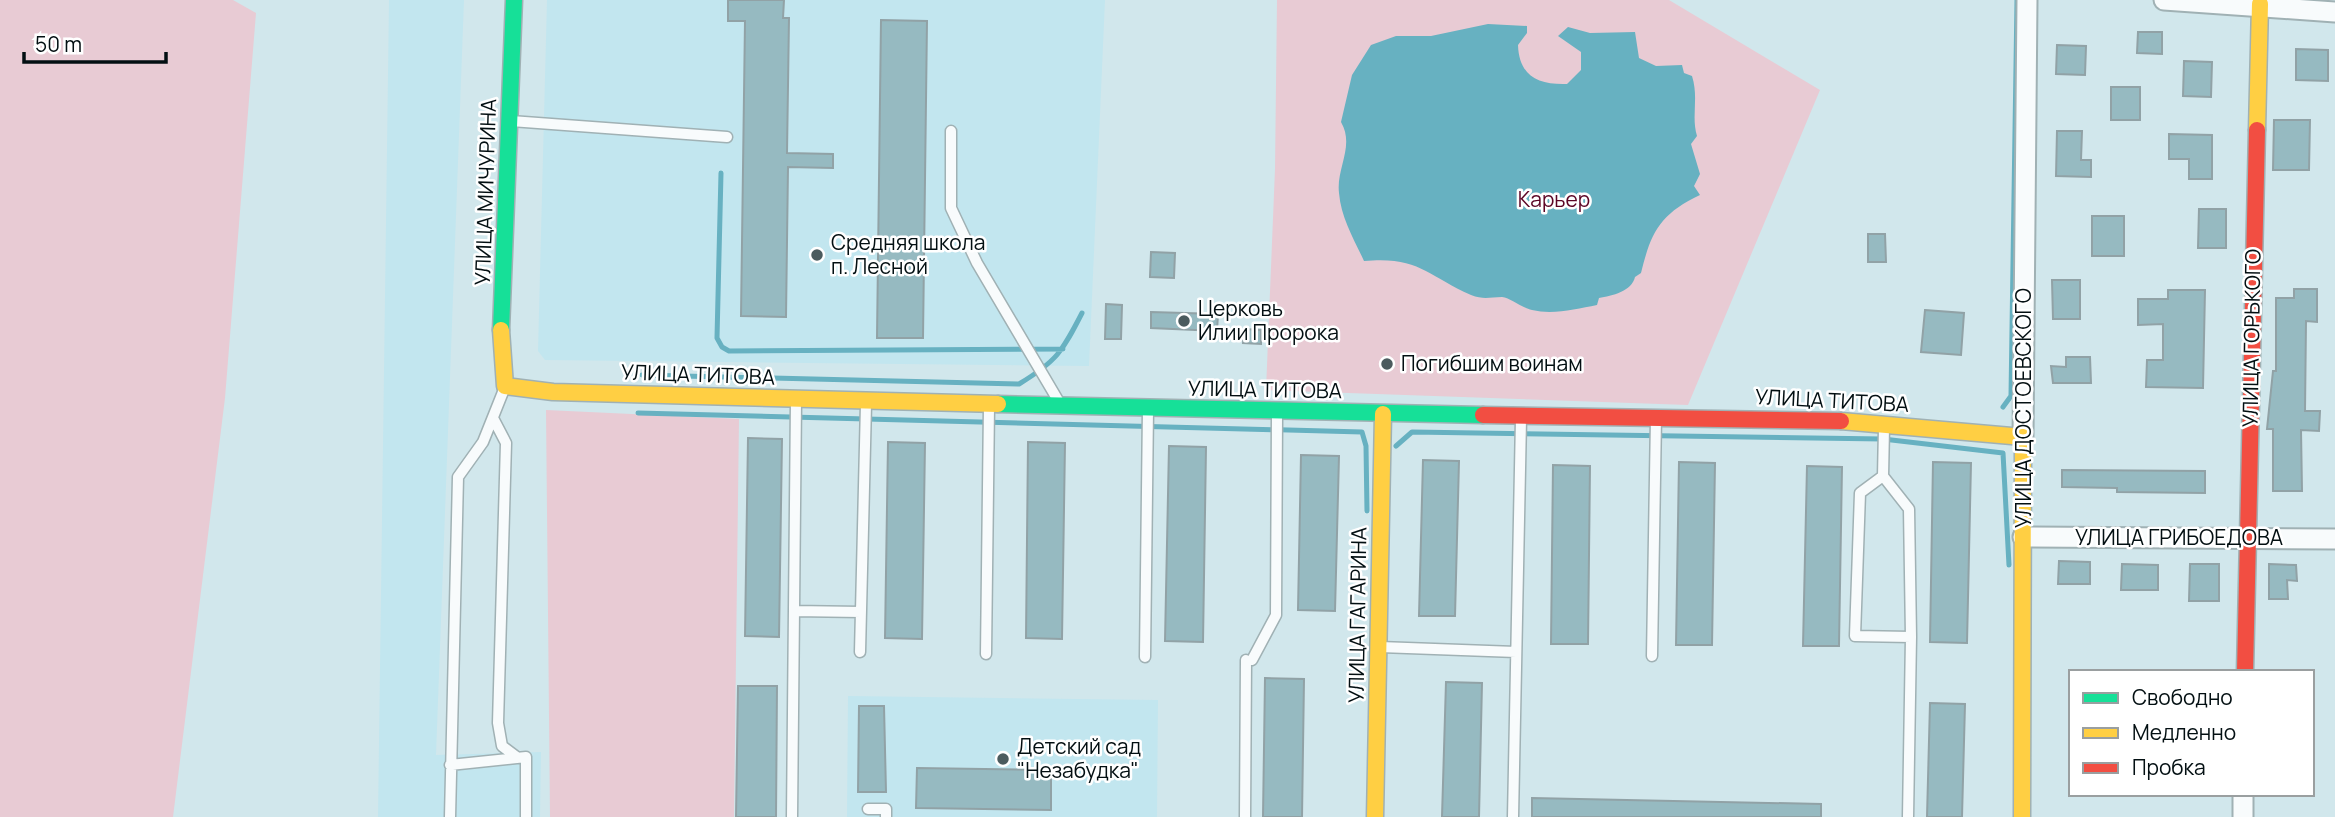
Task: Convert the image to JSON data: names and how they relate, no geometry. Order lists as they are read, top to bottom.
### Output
{
  "streets": {
    "street": [
      "УЛИЦА МИЧУРИНА",
      "УЛИЦА ГОРЬКОГО",
      "УЛИЦА ТИТОВА",
      "УЛИЦА ДОСТОЕВСКОГО",
      "УЛИЦА ГРИБОЕДОВА",
      "УЛИЦА ГАГАРИНА"
    ]
  },
  "crossings": [
    ["УЛИЦА МИЧУРИНА", "УЛИЦА ТИТОВА"],
    ["УЛИЦА ГОРЬКОГО", "УЛИЦА ГРИБОЕДОВА"],
    ["УЛИЦА ТИТОВА", "УЛИЦА ДОСТОЕВСКОГО"],
    ["УЛИЦА ТИТОВА", "УЛИЦА ГАГАРИНА"],
    ["УЛИЦА ДОСТОЕВСКОГО", "УЛИЦА ГРИБОЕДОВА"]
  ],
  "parks": ["Карьер"],
  "places": [
    "Средняя школа п. Лесной",
    "Церковь Илии Пророка",
    "Погибшим воинам",
    "Детский сад \"Незабудка\""
  ],
  "legend": ["Свободно", "Медленно", "Пробка"],
  "scale_bar": "50 m"
}
